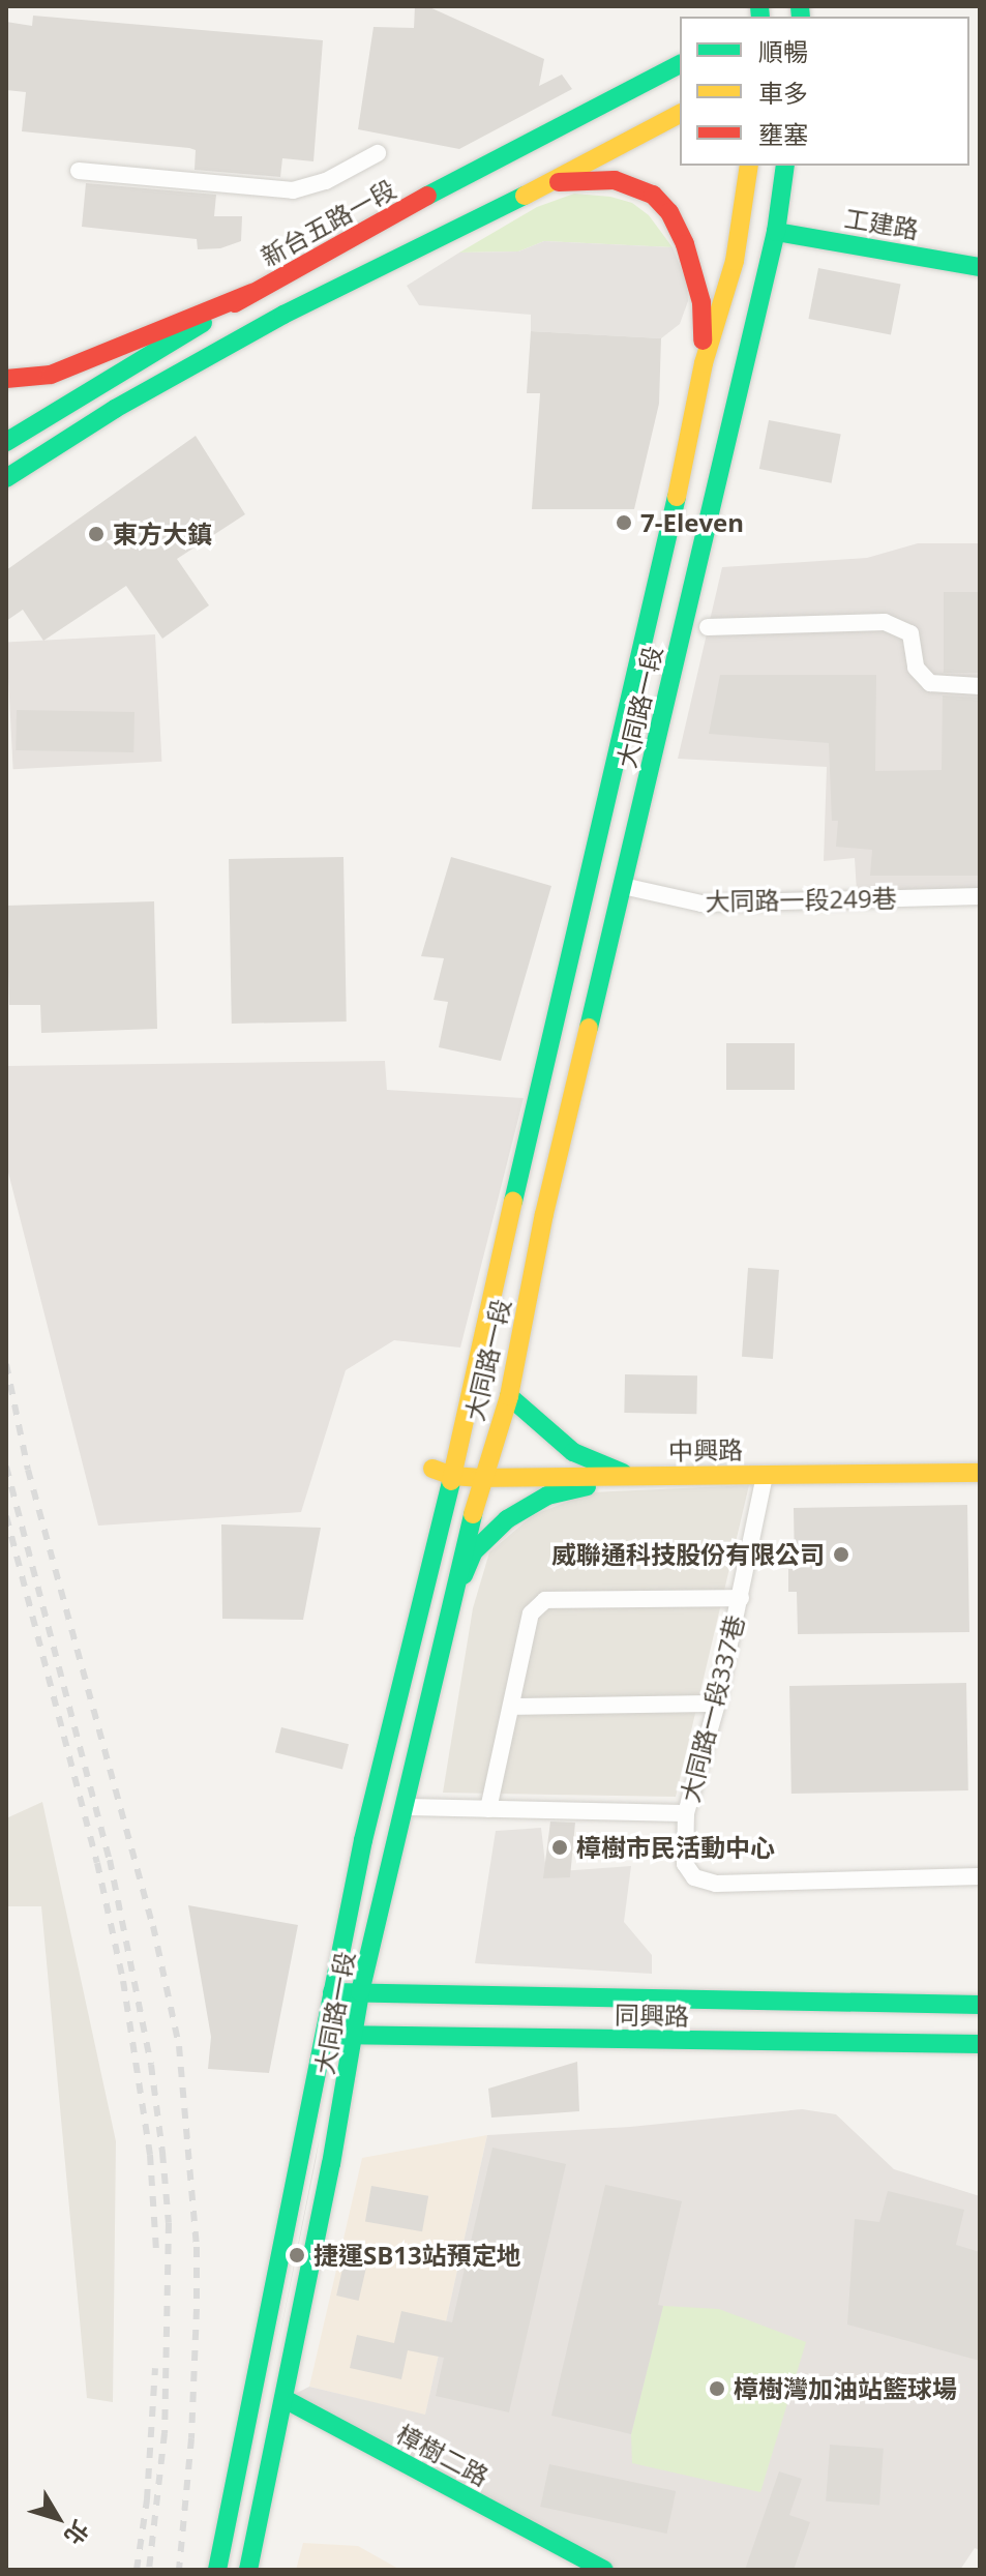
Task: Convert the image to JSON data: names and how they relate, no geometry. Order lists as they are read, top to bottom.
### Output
{
  "streets": {
    "main road": [
      "新台五路一段",
      "工建路",
      "大同路一段",
      "中興路",
      "同興路",
      "樟樹二路"
    ],
    "street": ["大同路一段249巷", "大同路一段337巷"]
  },
  "crossings": [
    ["工建路", "大同路一段"],
    ["大同路一段", "大同路一段249巷"],
    ["大同路一段", "中興路"],
    ["大同路一段", "大同路一段337巷"],
    ["大同路一段", "同興路"],
    ["大同路一段", "樟樹二路"],
    ["中興路", "大同路一段337巷"]
  ],
  "places": [
    "7-Eleven",
    "東方大鎮",
    "威聯通科技股份有限公司",
    "樟樹市民活動中心",
    "捷運SB13站預定地",
    "樟樹灣加油站籃球場"
  ],
  "legend": ["順暢", "車多", "壅塞"],
  "north": "bottom right"
}
